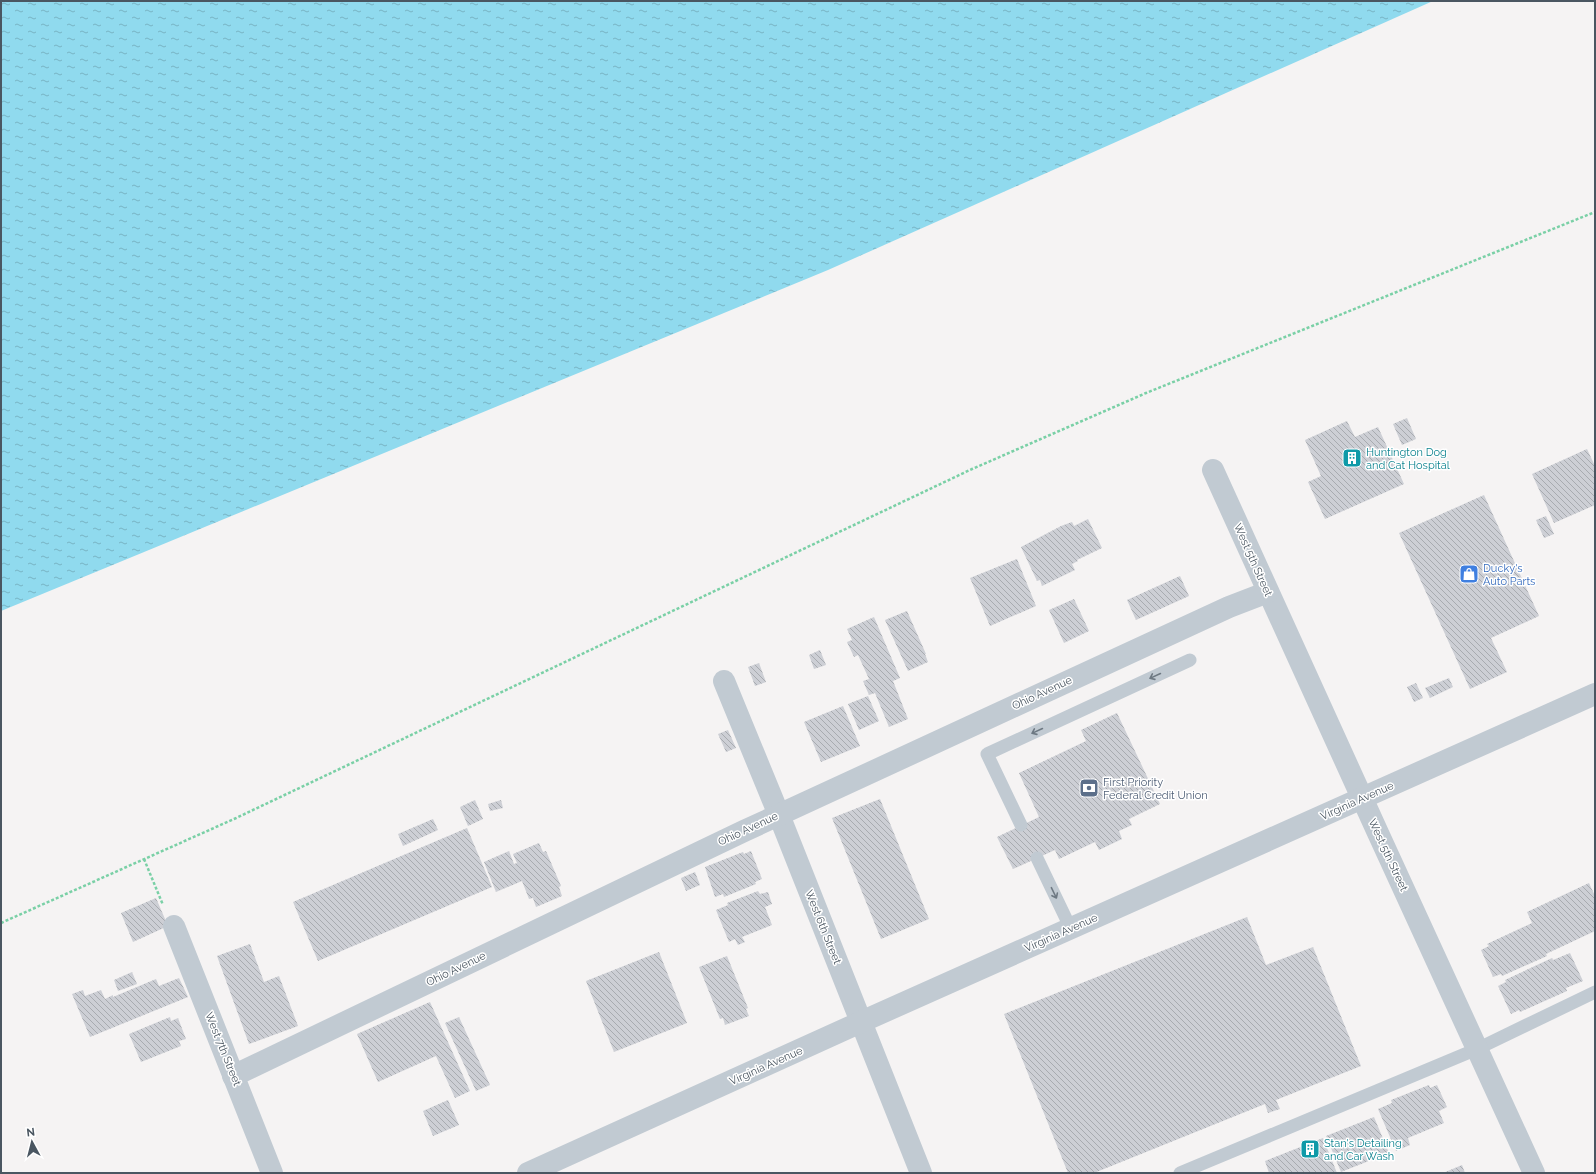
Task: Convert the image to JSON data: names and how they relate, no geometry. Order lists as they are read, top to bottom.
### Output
{
  "streets": {
    "street": [
      "West 5th Street",
      "Ohio Avenue",
      "Virginia Avenue",
      "West 6th Street",
      "West 7th Street"
    ]
  },
  "crossings": [
    ["West 5th Street", "Ohio Avenue"],
    ["West 5th Street", "Virginia Avenue"],
    ["Ohio Avenue", "West 6th Street"],
    ["Ohio Avenue", "West 7th Street"],
    ["Virginia Avenue", "West 6th Street"]
  ],
  "places": {
    "building": ["Huntington Dog and Cat Hospital", "Stan's Detailing and Car Wash"],
    "shop": ["Ducky's Auto Parts"],
    "bank": ["First Priority Federal Credit Union"]
  },
  "north": "top"
}
